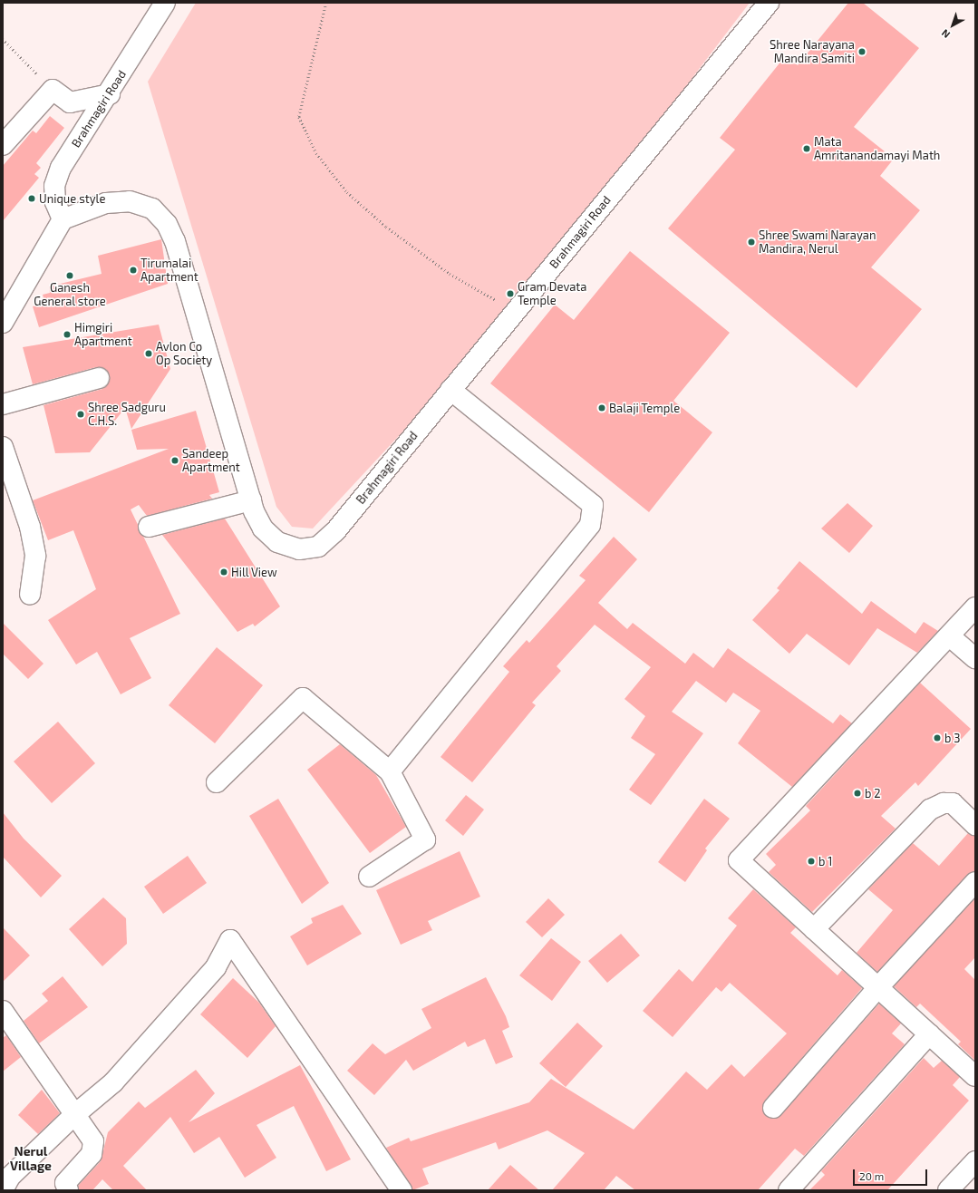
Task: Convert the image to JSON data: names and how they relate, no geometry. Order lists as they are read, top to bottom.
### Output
{
  "streets": {
    "street": ["Brahmagiri Road"]
  },
  "districts": ["Nerul Village"],
  "places": [
    "Shree Narayana Mandira Samiti",
    "Mata Amritanandamayi Math",
    "Unique style",
    "Shree Swami Narayan Mandira, Nerul",
    "Tirumalai Apartment",
    "Ganesh General store",
    "Gram Devata Temple",
    "Himgiri Apartment",
    "Avlon Co Op Society",
    "Balaji Temple",
    "Shree Sadguru C.H.S.",
    "Sandeep Apartment",
    "Hill View",
    "b 3",
    "b 2",
    "b 1"
  ],
  "scale_bar": "20 m",
  "north": "bottom left"
}
